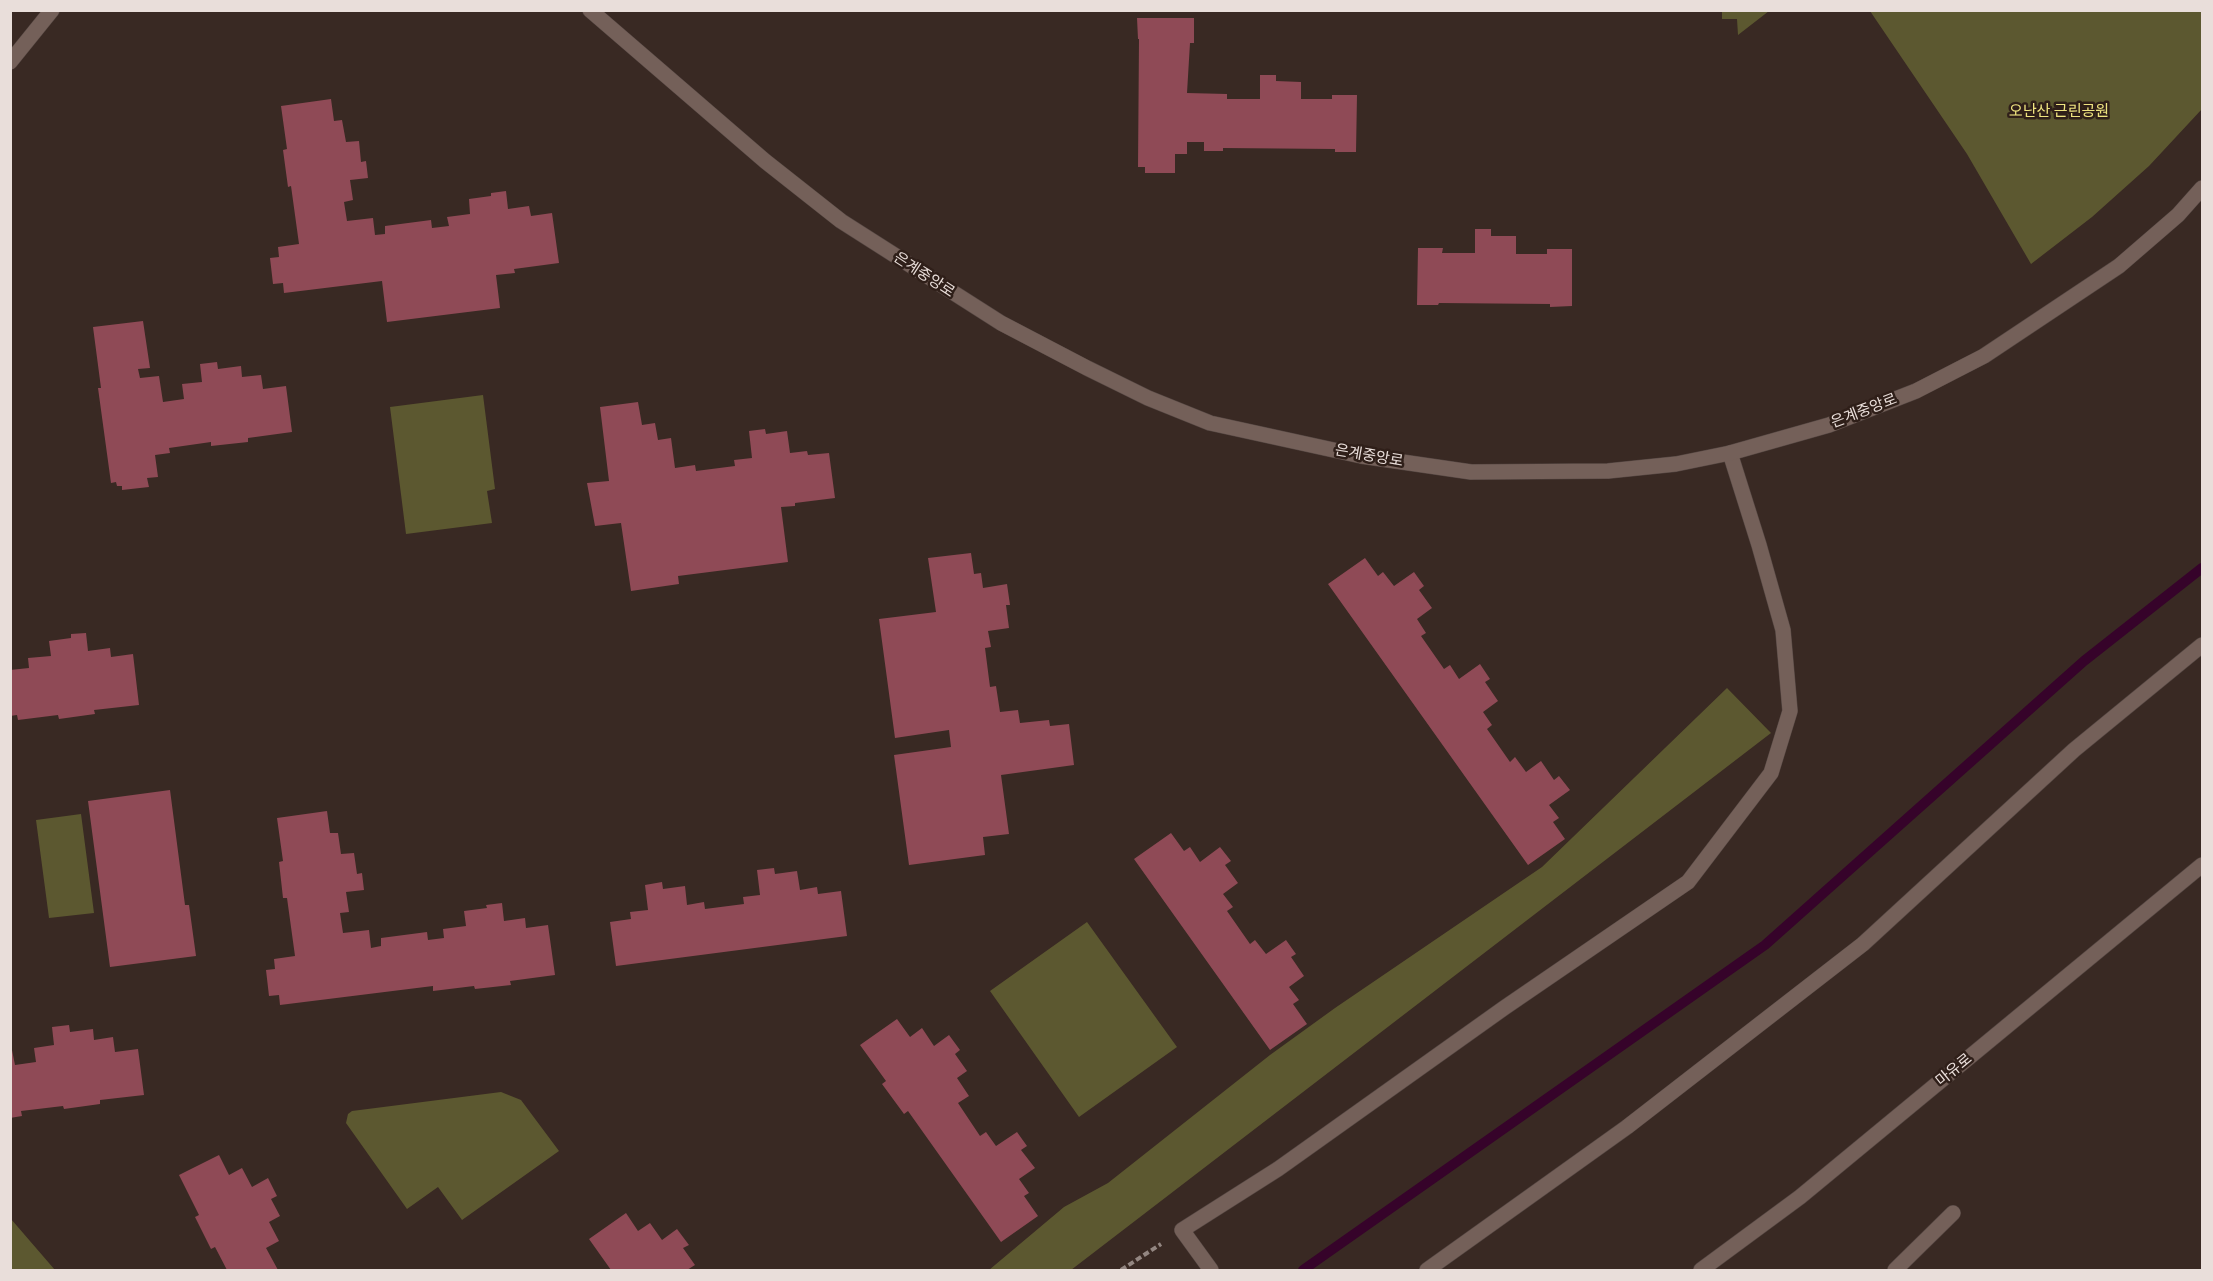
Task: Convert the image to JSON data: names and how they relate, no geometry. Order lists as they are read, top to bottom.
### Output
{
  "streets": {
    "street": ["은계중앙로", "마유로"]
  },
  "parks": ["오난산 근린공원"]
}
